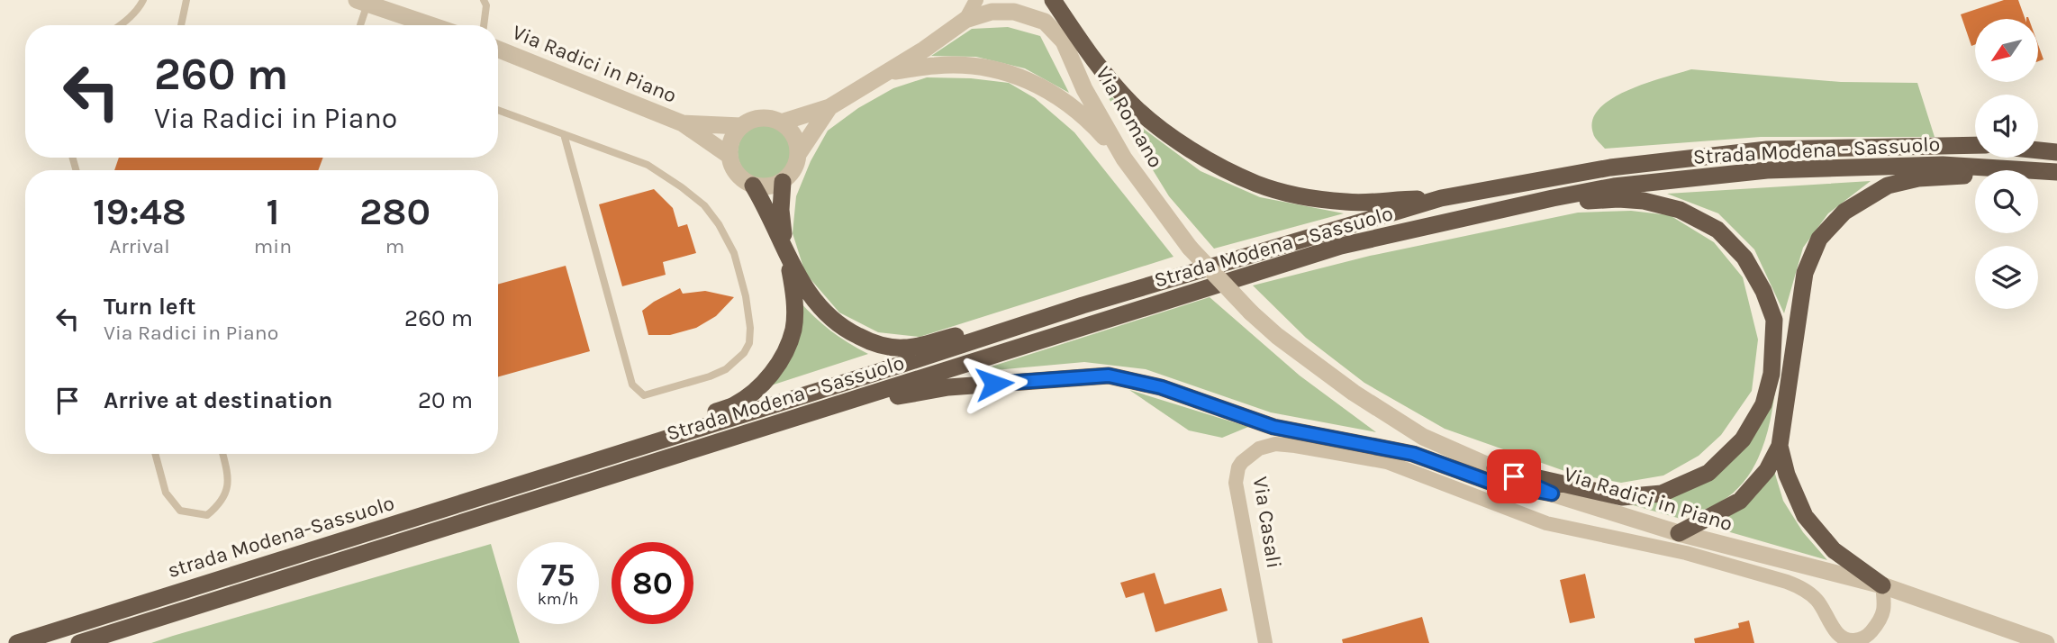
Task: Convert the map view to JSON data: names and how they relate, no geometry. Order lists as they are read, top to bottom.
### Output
{
  "streets": {
    "highway": ["Strada Modena - Sassuolo", "strada Modena-Sassuolo"],
    "street": ["Via Radici in Piano", "Via Romano", "Via Casali"]
  },
  "crossings": [
    ["Via Radici in Piano", "Via Romano"],
    ["Via Radici in Piano", "Via Casali"],
    ["Strada Modena - Sassuolo", "strada Modena-Sassuolo"]
  ],
  "north": "bottom left",
  "page": {
    "turn": ["260 m", "Via Radici in Piano"],
    "eta": [
      "19:48",
      "Arrival",
      "1",
      "min",
      "280",
      "m"
    ],
    "list": [
      {
        "name": "Turn left",
        "note": "Via Radici in Piano",
        "value": "260 m"
      },
      {
        "name": "Arrive at destination",
        "value": "20 m"
      }
    ],
    "speed": "75 km/h",
    "limit": "80"
  }
}
